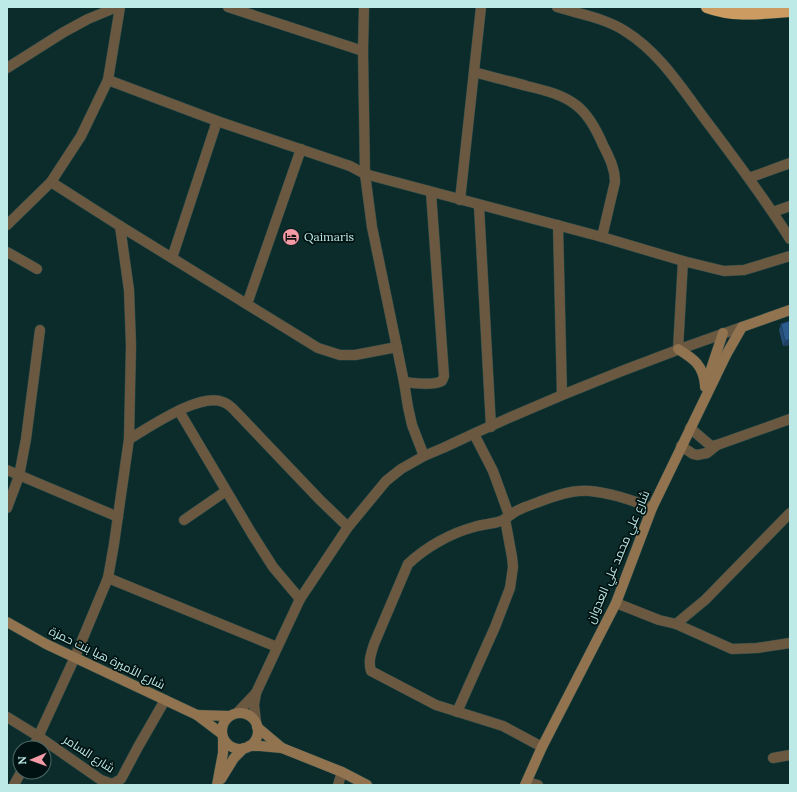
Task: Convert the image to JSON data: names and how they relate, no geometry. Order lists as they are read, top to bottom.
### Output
{
  "streets": {
    "street": ["شارع علي محمد علي العدوان", "شارع الأميرة هيا بنت حمزة", "شارع السامر"]
  },
  "crossings": [
    ["شارع الأميرة هيا بنت حمزة", "شارع السامر"]
  ],
  "places": {
    "hotel": ["Qaimaris"]
  },
  "north": "left"
}
